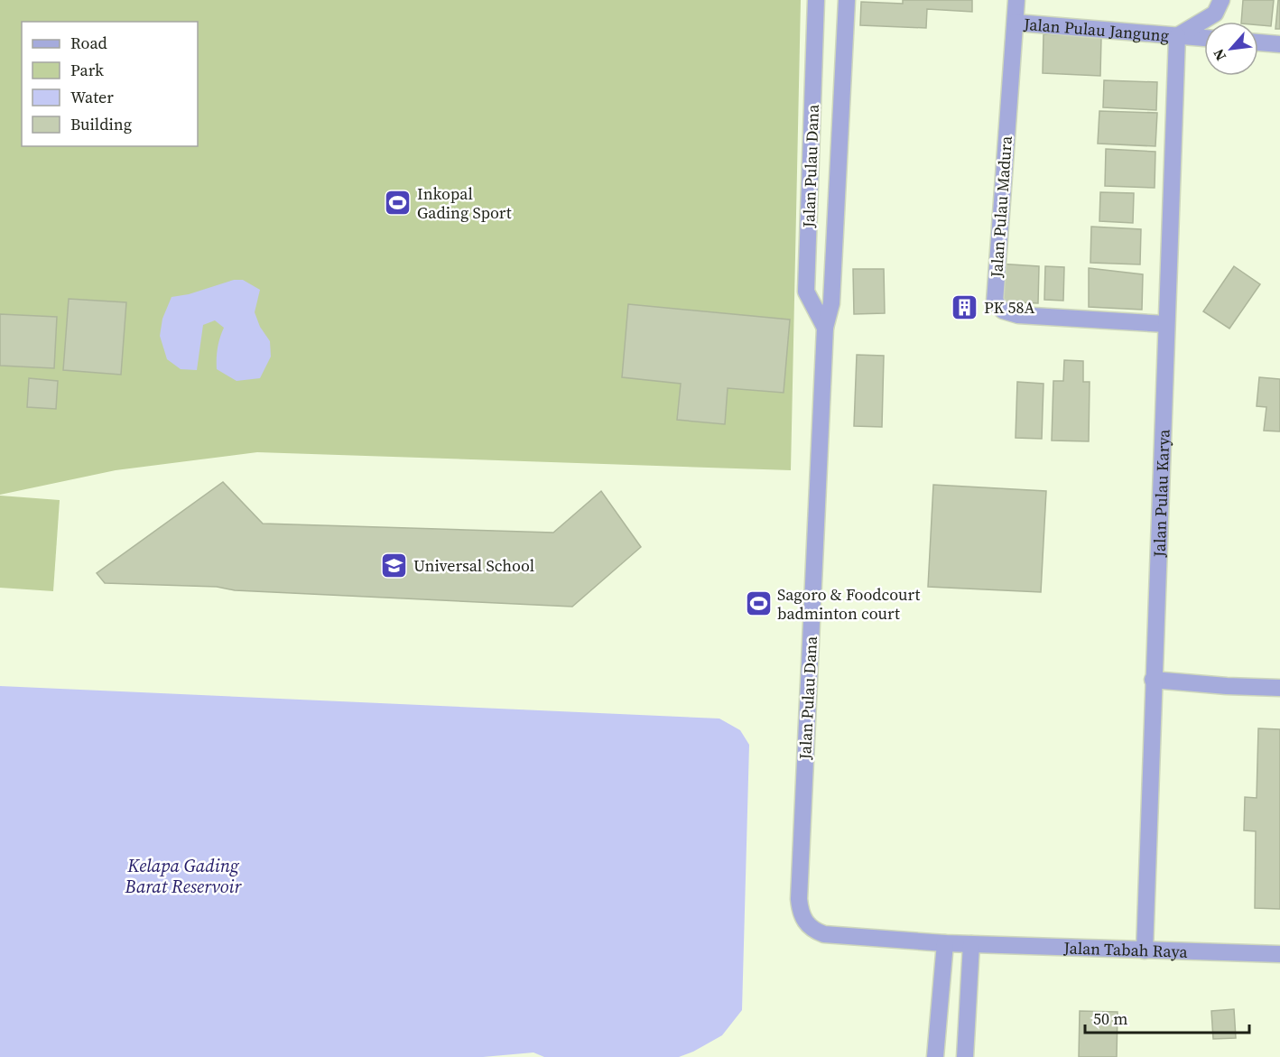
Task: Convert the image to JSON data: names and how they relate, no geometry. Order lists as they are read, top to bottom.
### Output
{
  "streets": {
    "street": [
      "Jalan Pulau Jangung",
      "Jalan Pulau Dana",
      "Jalan Pulau Madura",
      "Jalan Pulau Karya",
      "Jalan Tabah Raya"
    ]
  },
  "crossings": [
    ["Jalan Pulau Jangung", "Jalan Pulau Madura"],
    ["Jalan Pulau Jangung", "Jalan Pulau Karya"],
    ["Jalan Pulau Dana", "Jalan Tabah Raya"],
    ["Jalan Pulau Madura", "Jalan Pulau Karya"],
    ["Jalan Pulau Karya", "Jalan Tabah Raya"]
  ],
  "water": ["Kelapa Gading Barat Reservoir"],
  "places": {
    "sports": ["Inkopal Gading Sport", "Sagoro & Foodcourt badminton court"],
    "building": ["PK 58A"],
    "school or university": ["Universal School"]
  },
  "legend": [
    "Road",
    "Park",
    "Water",
    "Building"
  ],
  "scale_bar": "50 m",
  "north": "bottom left"
}
